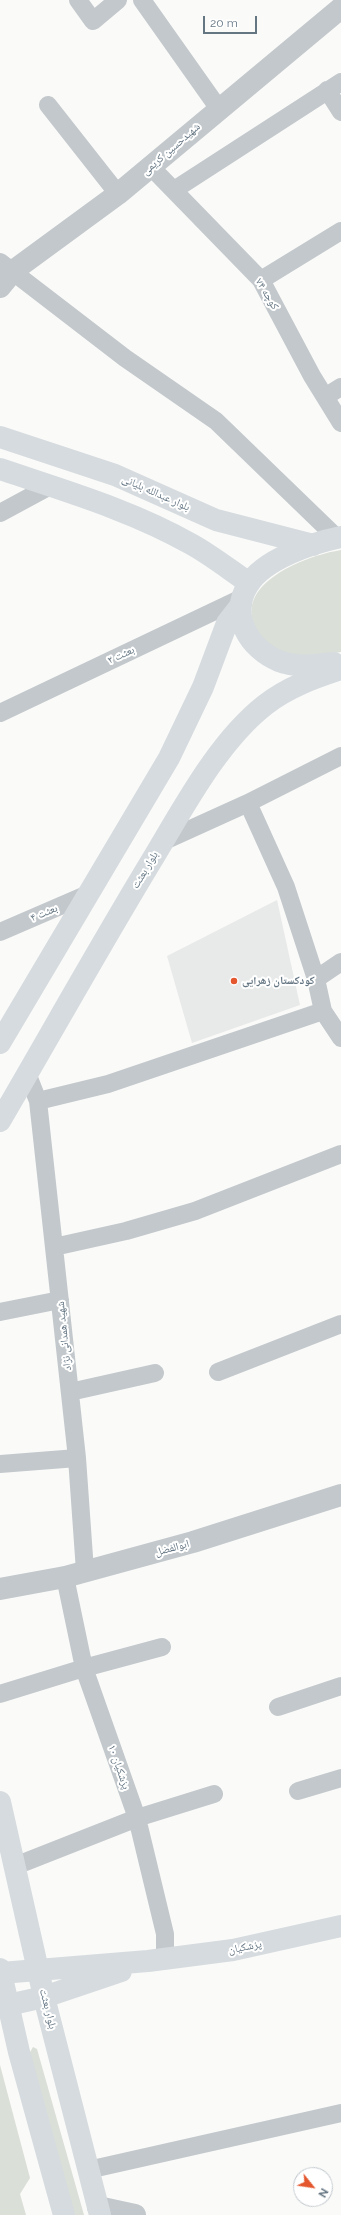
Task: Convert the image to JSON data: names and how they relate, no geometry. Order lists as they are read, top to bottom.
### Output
{
  "streets": {
    "main road": ["بلوار عبدالله بلیانی", "بلوار بعثت", "پزشکیان"],
    "street": [
      "شهیدحسین کریمی",
      "کوچه ۷۴",
      "بعثت ۲",
      "بعثت ۴",
      "شهید همدانی نژاد",
      "ابوالفضل",
      "پزشکیان ۱۰"
    ]
  },
  "crossings": [
    ["شهیدحسین کریمی", "کوچه ۷۴"],
    ["بلوار بعثت", "شهید همدانی نژاد"],
    ["بلوار بعثت", "پزشکیان"],
    ["شهید همدانی نژاد", "ابوالفضل"],
    ["شهید همدانی نژاد", "پزشکیان ۱۰"],
    ["ابوالفضل", "پزشکیان ۱۰"],
    ["پزشکیان ۱۰", "پزشکیان"]
  ],
  "places": ["کودکستان زهرایی"],
  "scale_bar": "20 m",
  "north": "bottom right"
}
